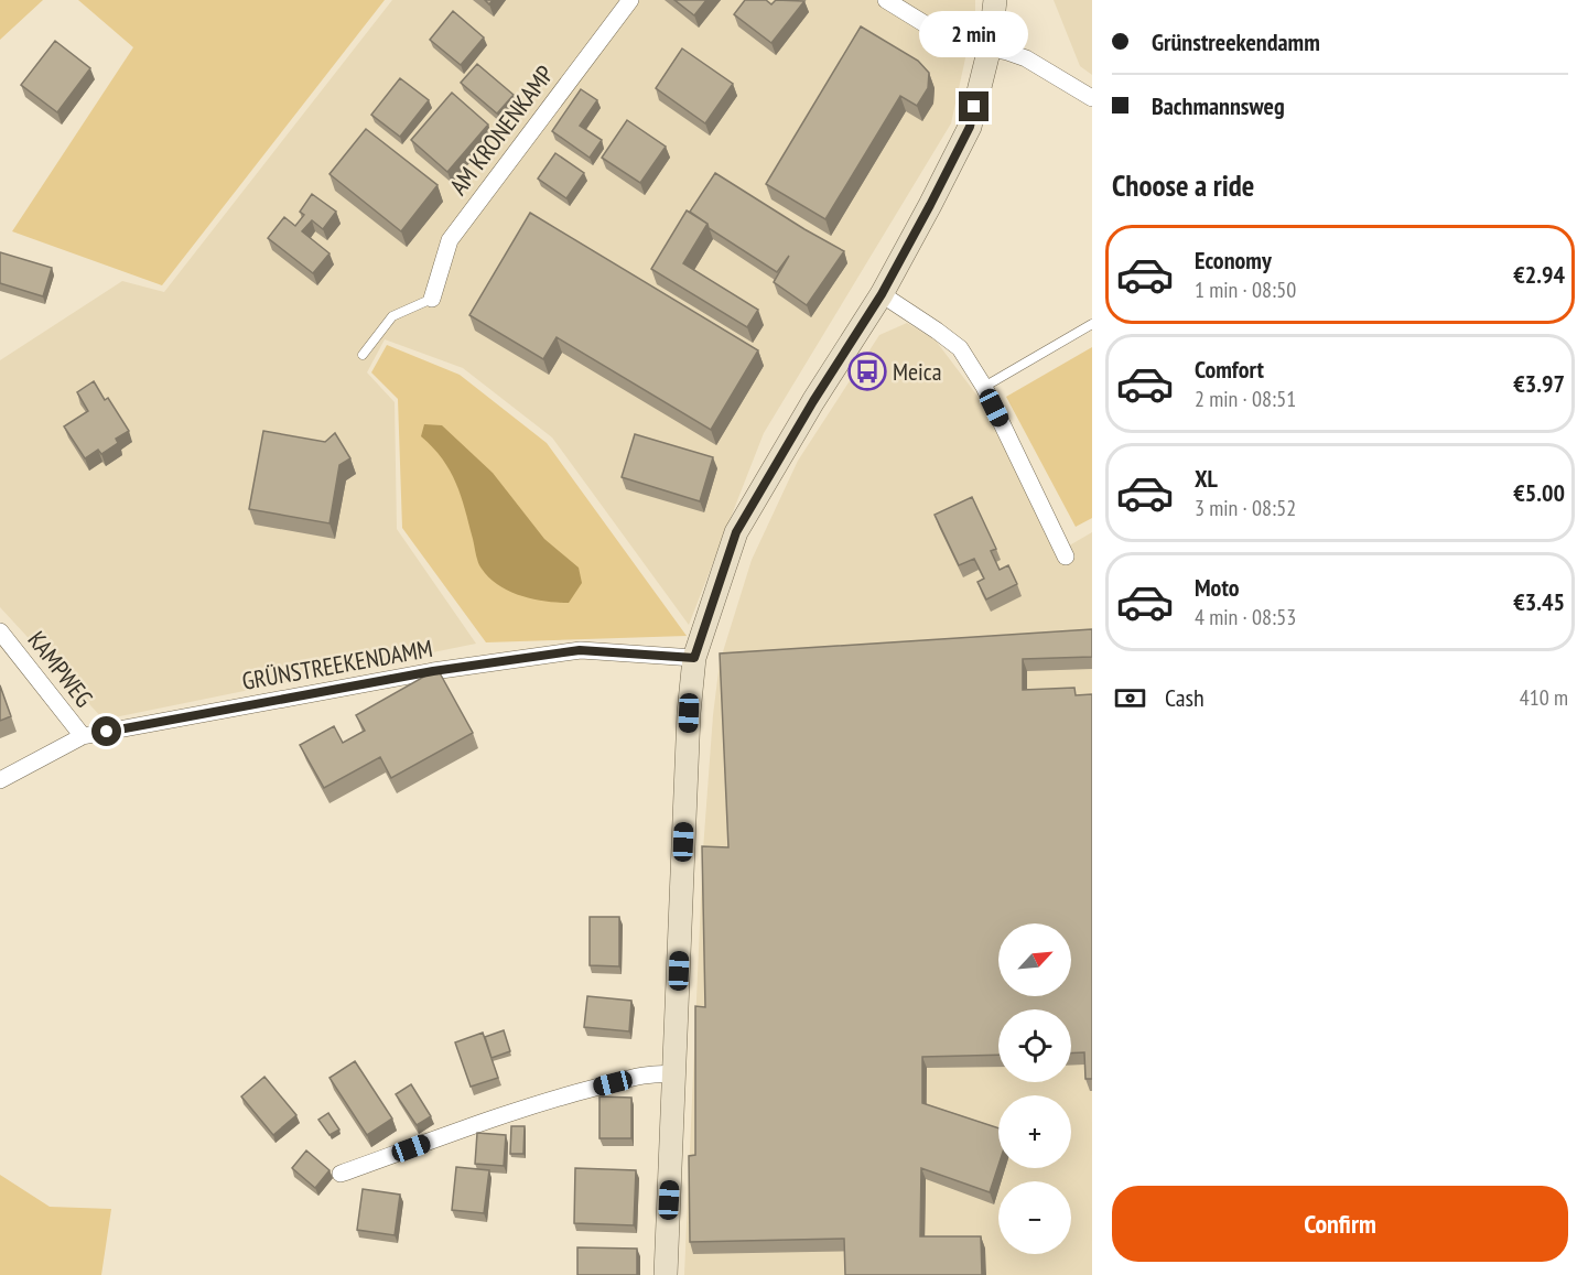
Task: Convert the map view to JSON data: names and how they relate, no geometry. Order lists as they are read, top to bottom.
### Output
{
  "streets": {
    "street": ["AM KRONENKAMP", "GRÜNSTREEKENDAMM", "KAMPWEG"]
  },
  "crossings": [
    ["GRÜNSTREEKENDAMM", "KAMPWEG"]
  ],
  "places": {
    "bus stop": ["Meica"]
  },
  "north": "top right",
  "page": {
    "banner": ["Grünstreekendamm", "Bachmannsweg"],
    "bubble": "2 min",
    "heading": "Choose a ride",
    "list": [
      {
        "name": "Economy",
        "note": "1 min · 08:50",
        "value": "€2.94"
      },
      {
        "name": "Comfort",
        "note": "2 min · 08:51",
        "value": "€3.97"
      },
      {
        "name": "XL",
        "note": "3 min · 08:52",
        "value": "€5.00"
      },
      {
        "name": "Moto",
        "note": "4 min · 08:53",
        "value": "€3.45"
      }
    ],
    "pay": ["Cash", "410 m"],
    "map_buttons": ["+", "−"],
    "buttons": "Confirm"
  }
}
